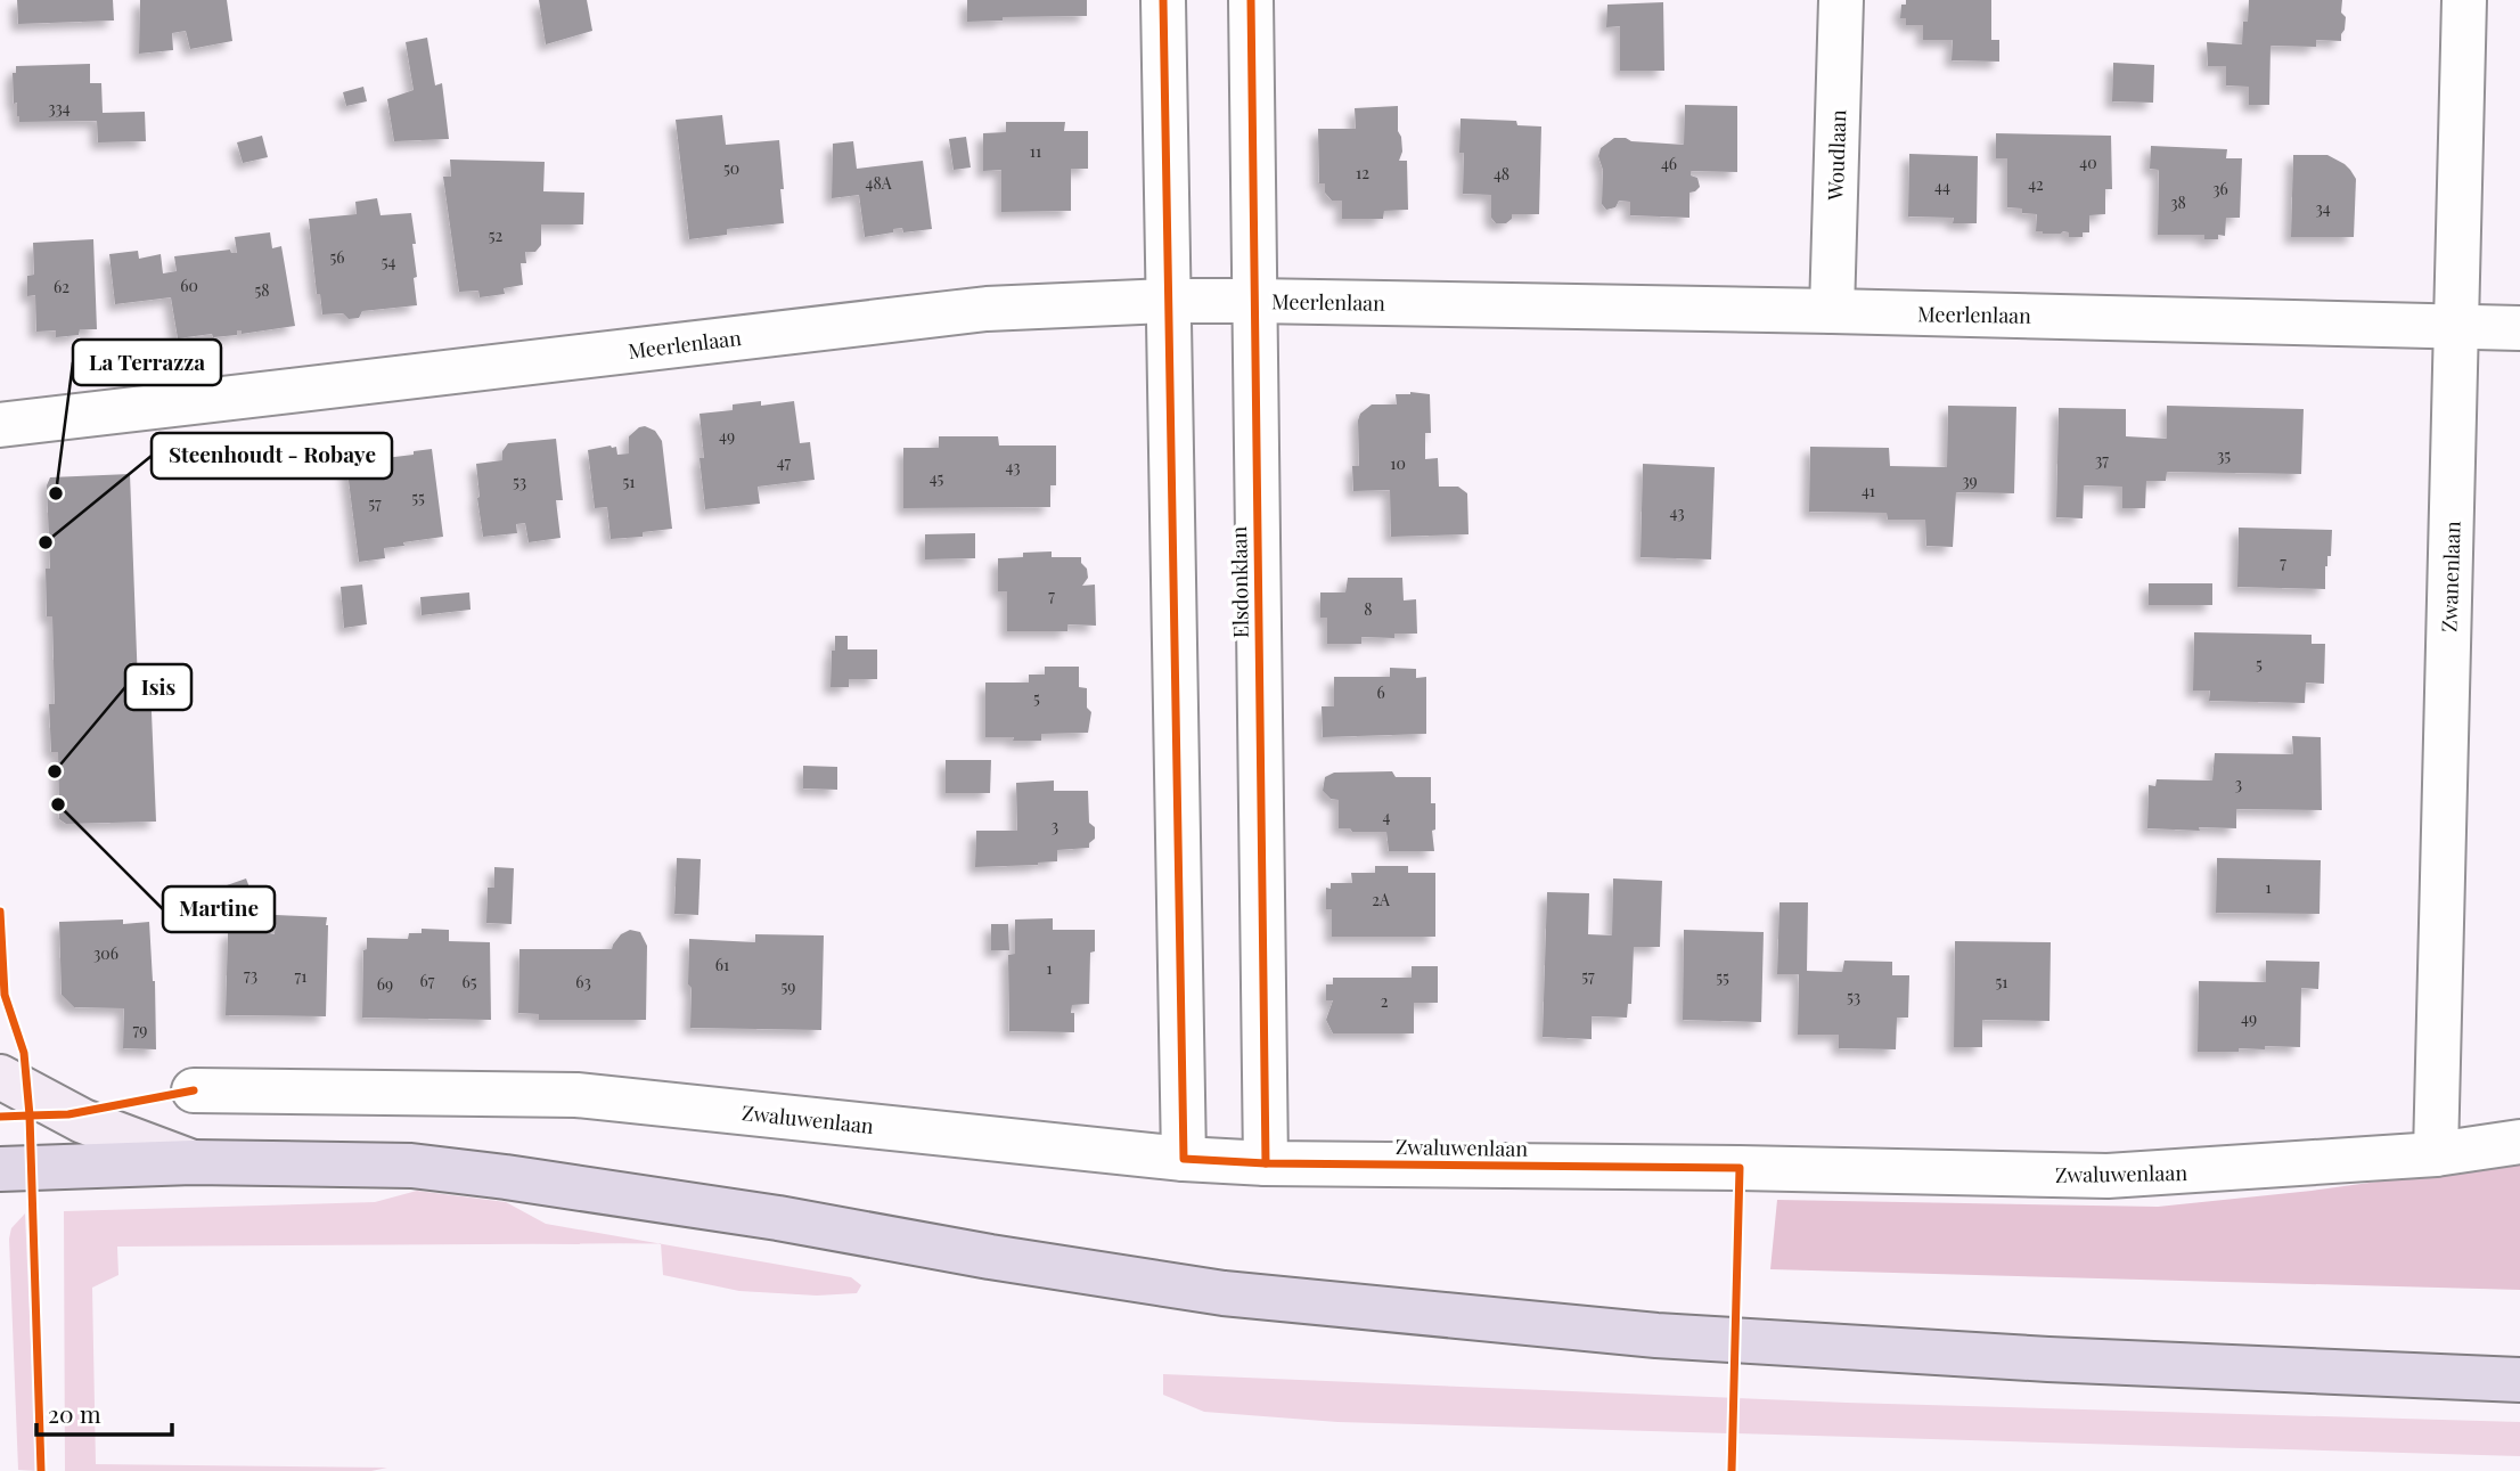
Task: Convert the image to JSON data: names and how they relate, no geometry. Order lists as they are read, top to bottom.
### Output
{
  "streets": {
    "street": [
      "Woudlaan",
      "Meerlenlaan",
      "Zwanenlaan",
      "Elsdonklaan",
      "Zwaluwenlaan"
    ]
  },
  "crossings": [
    ["Woudlaan", "Meerlenlaan"],
    ["Meerlenlaan", "Zwanenlaan"],
    ["Meerlenlaan", "Elsdonklaan"],
    ["Zwanenlaan", "Zwaluwenlaan"],
    ["Elsdonklaan", "Zwaluwenlaan"]
  ],
  "places": [
    "La Terrazza",
    "Steenhoudt - Robaye",
    "Isis",
    "Martine"
  ],
  "house_numbers": [
    "334",
    "11",
    "40",
    "46",
    "50",
    "12",
    "48",
    "48A",
    "42",
    "44",
    "36",
    "38",
    "34",
    "52",
    "56",
    "54",
    "60",
    "62",
    "58",
    "49",
    "35",
    "37",
    "47",
    "10",
    "43",
    "45",
    "39",
    "53",
    "51",
    "41",
    "55",
    "57",
    "43",
    "7",
    "7",
    "8",
    "5",
    "6",
    "5",
    "3",
    "4",
    "3",
    "1",
    "2A",
    "306",
    "61",
    "1",
    "73",
    "71",
    "57",
    "55",
    "67",
    "65",
    "63",
    "51",
    "69",
    "59",
    "53",
    "2",
    "49",
    "79"
  ],
  "scale_bar": "20 m"
}
